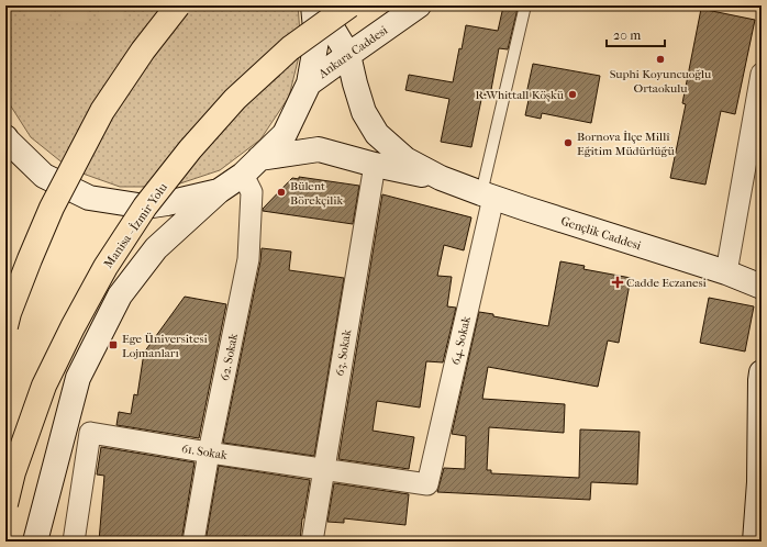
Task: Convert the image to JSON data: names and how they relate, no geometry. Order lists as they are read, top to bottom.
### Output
{
  "streets": {
    "highway": ["Manisa - İzmir Yolu"],
    "main road": ["Ankara Caddesi", "Gençlik Caddesi"],
    "street": [
      "64. Sokak",
      "63. Sokak",
      "62. Sokak",
      "61. Sokak"
    ]
  },
  "crossings": [
    ["Ankara Caddesi", "Gençlik Caddesi"],
    ["Gençlik Caddesi", "64. Sokak"],
    ["Gençlik Caddesi", "63. Sokak"],
    ["Gençlik Caddesi", "62. Sokak"],
    ["64. Sokak", "61. Sokak"],
    ["63. Sokak", "61. Sokak"],
    ["62. Sokak", "61. Sokak"]
  ],
  "places": {
    "other": [
      "Suphi Koyuncuoğlu Ortaokulu",
      "R.Whittall Köşkü",
      "Bornova İlçe Millî Eğitim Müdürlüğü",
      "Bülent Börekçilik"
    ],
    "health": ["Cadde Eczanesi"],
    "transit": ["Ege Üniversitesi Lojmanları"]
  },
  "scale_bar": "20 m"
}
